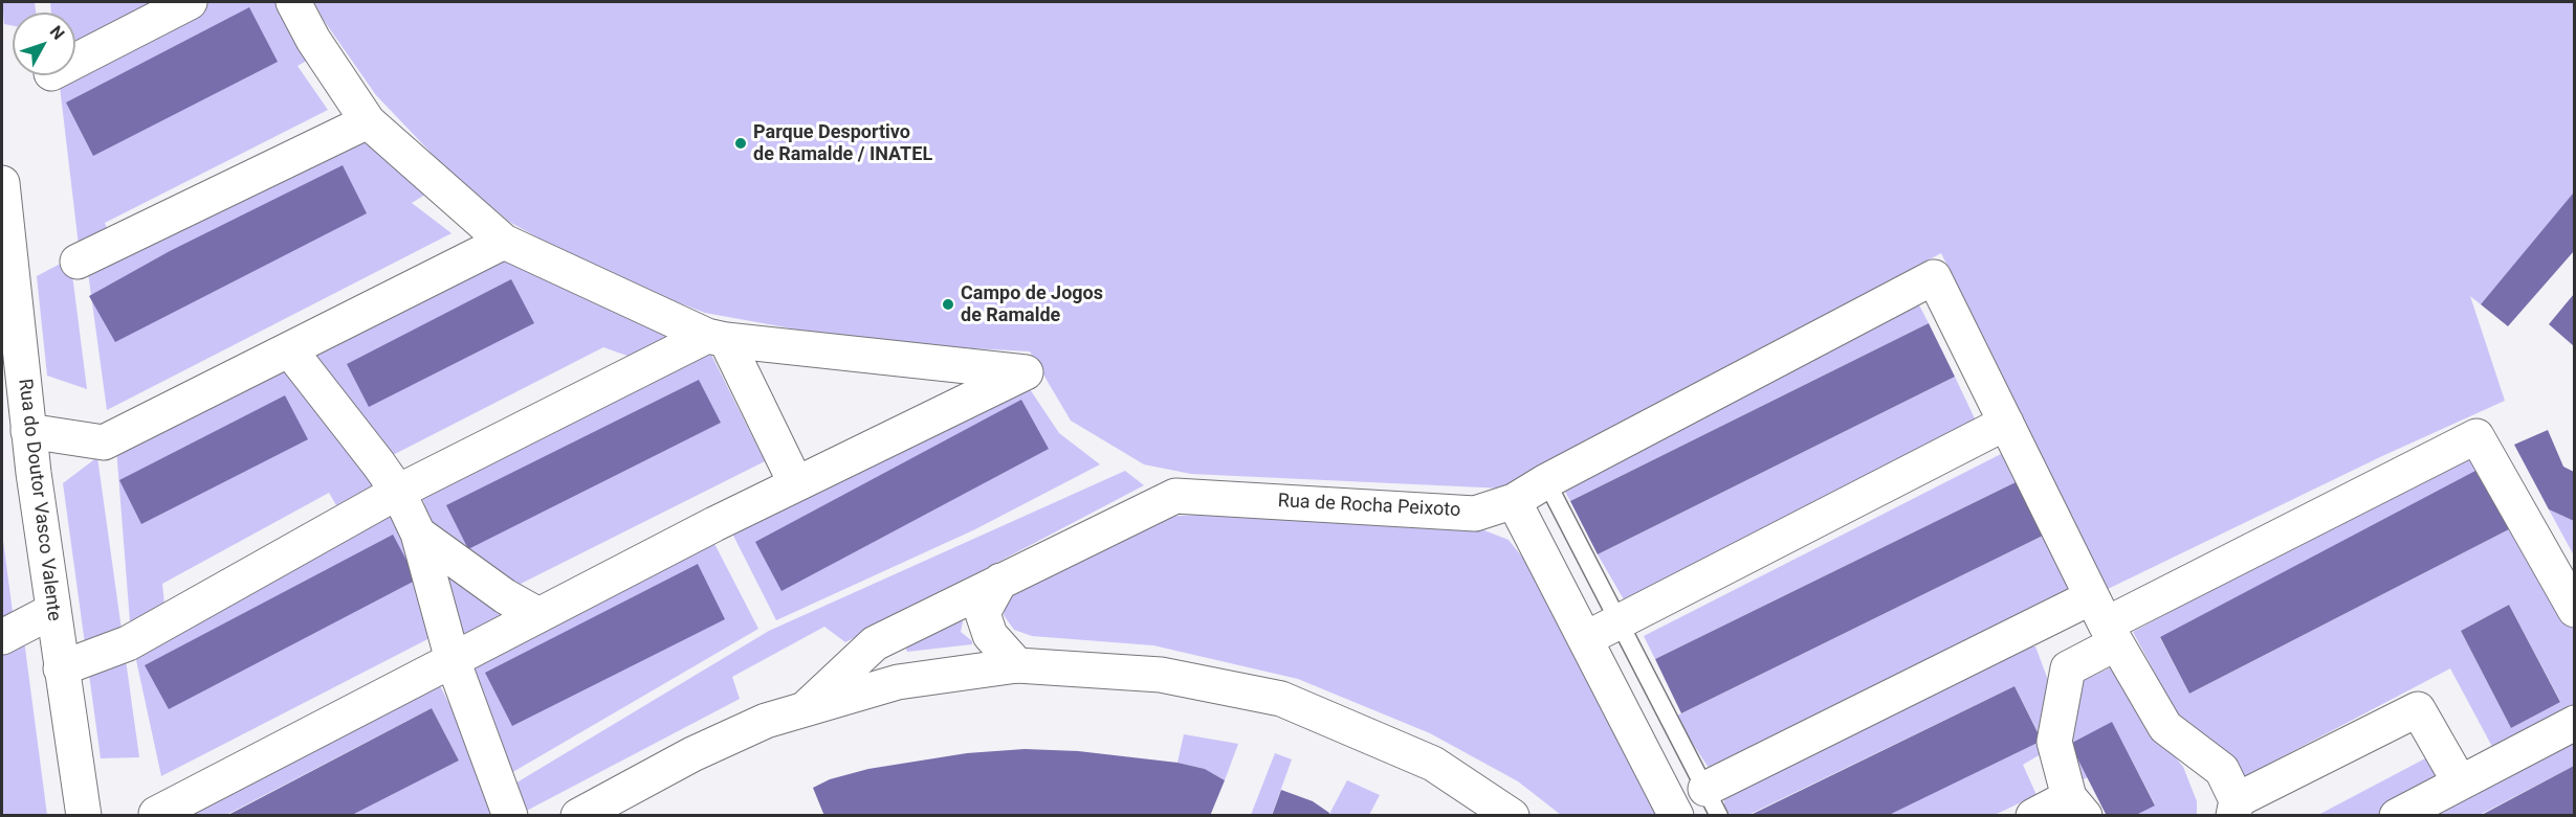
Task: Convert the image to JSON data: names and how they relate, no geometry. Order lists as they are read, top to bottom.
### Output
{
  "streets": {
    "street": ["Rua do Doutor Vasco Valente", "Rua de Rocha Peixoto"]
  },
  "places": ["Parque Desportivo de Ramalde / INATEL", "Campo de Jogos de Ramalde"],
  "north": "top right"
}
